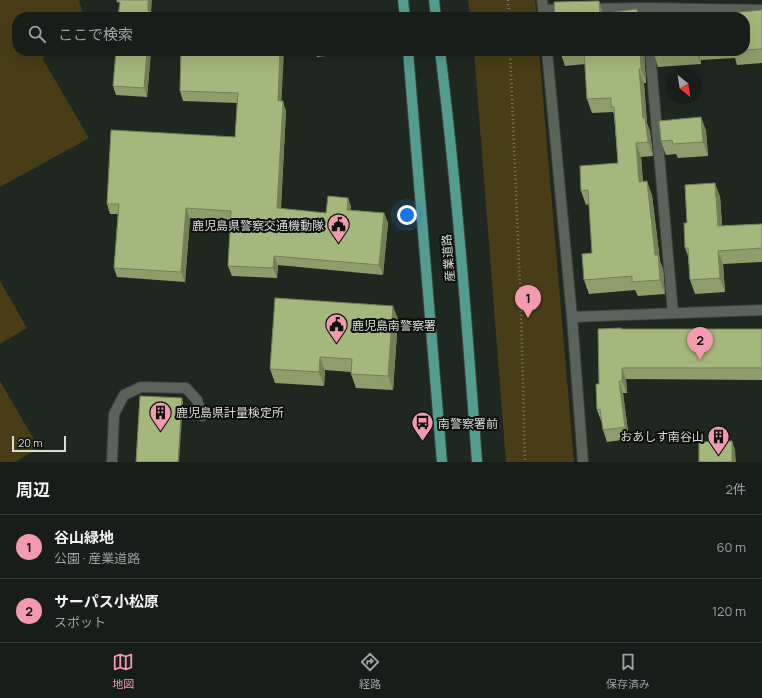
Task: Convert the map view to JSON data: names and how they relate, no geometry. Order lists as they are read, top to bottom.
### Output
{
  "streets": {
    "main road": ["産業道路"]
  },
  "places": {
    "public building": ["鹿児島県警察交通機動隊", "鹿児島南警察署"],
    "building": ["鹿児島県計量検定所", "おあしす南谷山"],
    "bus stop": ["南警察署前"]
  },
  "scale_bar": "20 m",
  "north": "bottom right",
  "page": {
    "search": "ここで検索",
    "pins": ["1", "2"],
    "scale": "20 m",
    "heading": ["周辺", "2件"],
    "list": [
      {
        "mark": "1",
        "name": "谷山緑地",
        "note": "公園 · 産業道路",
        "value": "60 m"
      },
      {
        "mark": "2",
        "name": "サーパス小松原",
        "note": "スポット",
        "value": "120 m"
      }
    ],
    "nav": ["地図", "経路", "保存済み"]
  }
}
